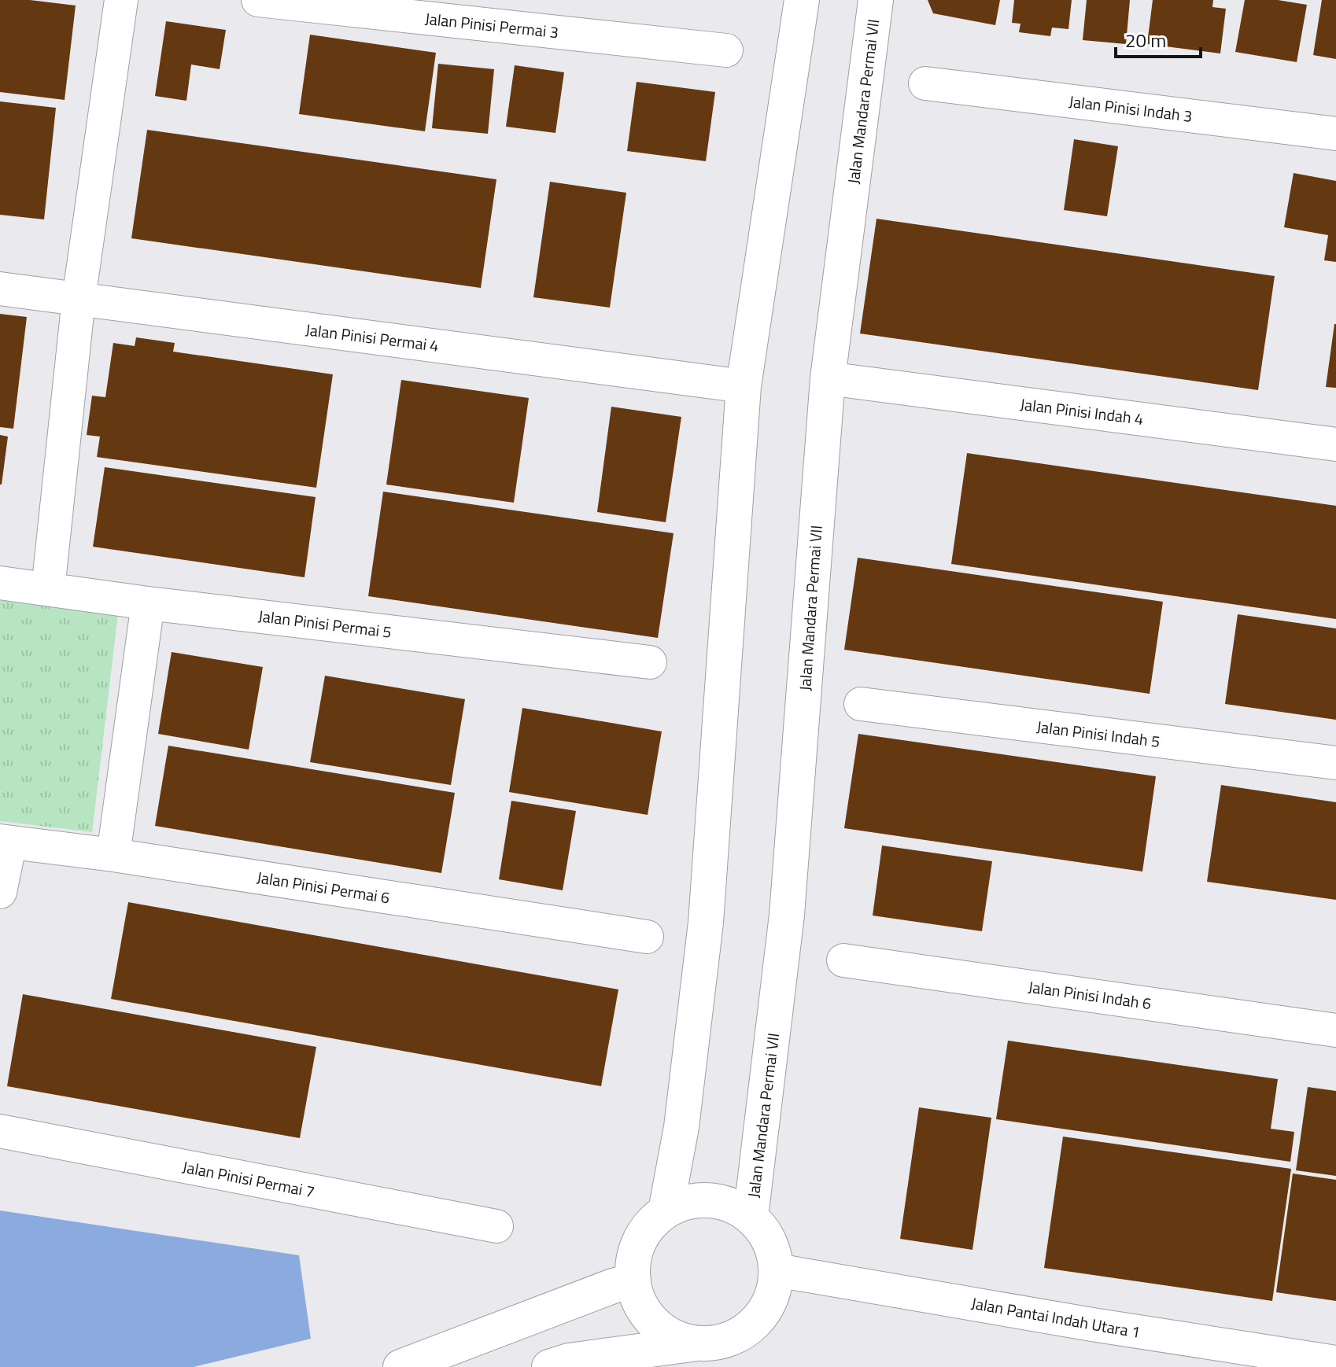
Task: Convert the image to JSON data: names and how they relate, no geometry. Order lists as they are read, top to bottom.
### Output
{
  "streets": {
    "main road": ["Jalan Mandara Permai VII"],
    "street": [
      "Jalan Pinisi Permai 3",
      "Jalan Pinisi Indah 3",
      "Jalan Pinisi Permai 4",
      "Jalan Pinisi Indah 4",
      "Jalan Pinisi Permai 5",
      "Jalan Pinisi Indah 5",
      "Jalan Pinisi Permai 6",
      "Jalan Pinisi Indah 6",
      "Jalan Pinisi Permai 7",
      "Jalan Pantai Indah Utara 1"
    ]
  },
  "crossings": [
    ["Jalan Mandara Permai VII", "Jalan Pinisi Indah 4"],
    ["Jalan Mandara Permai VII", "Jalan Pantai Indah Utara 1"]
  ],
  "scale_bar": "20 m"
}
